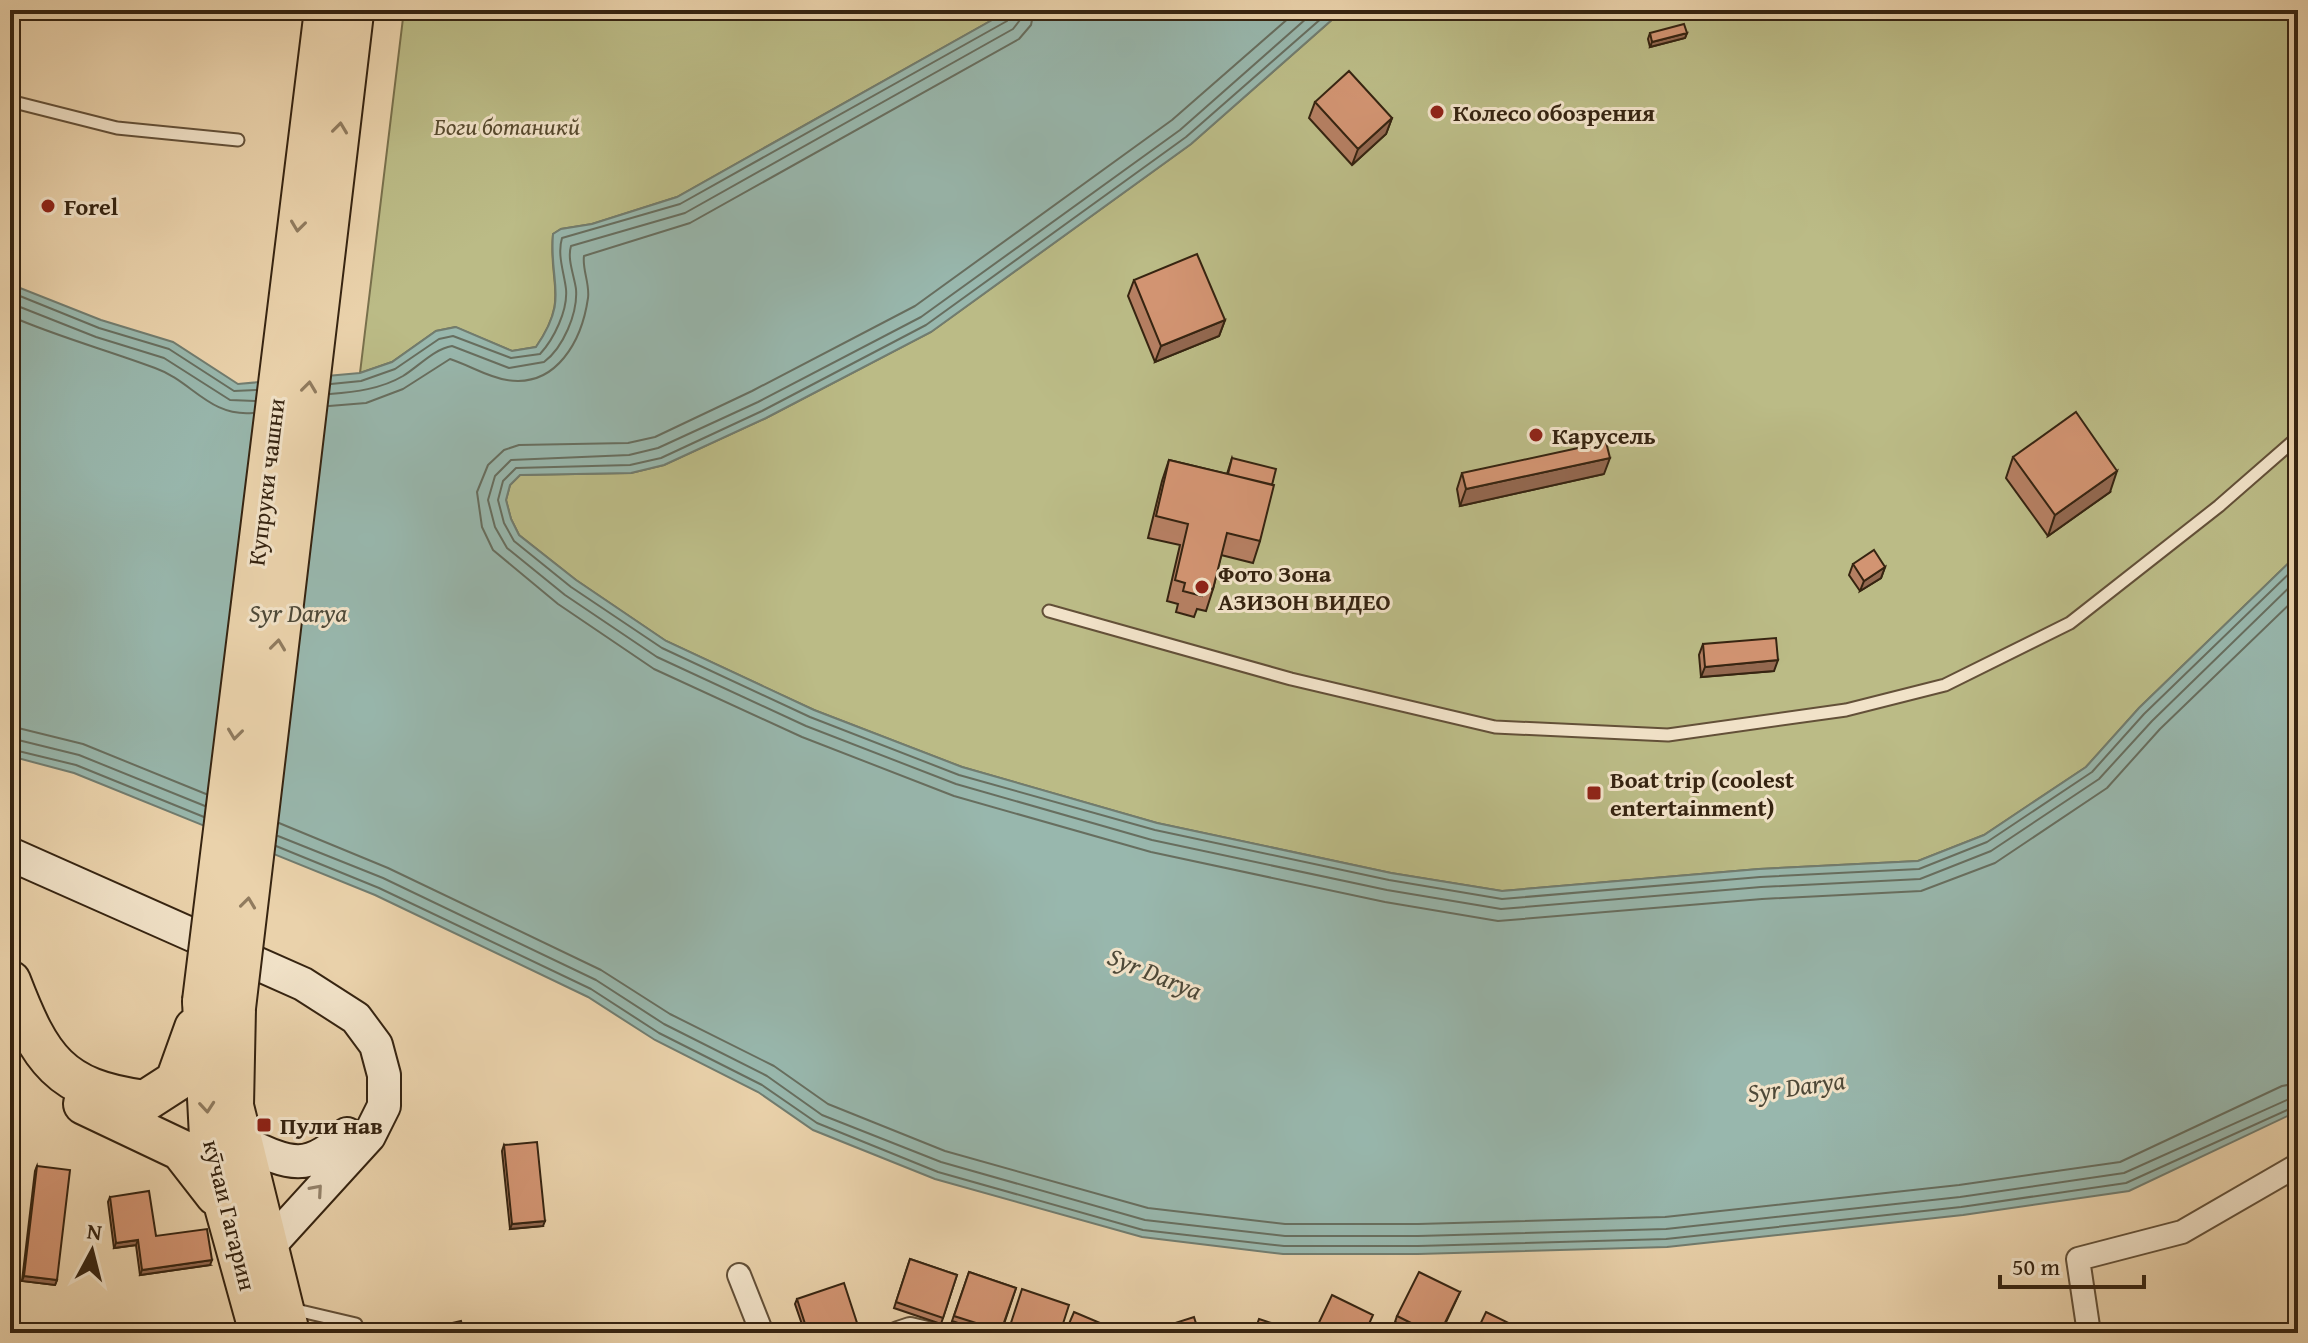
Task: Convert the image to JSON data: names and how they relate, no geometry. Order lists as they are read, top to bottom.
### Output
{
  "streets": {
    "highway": ["Купруки чашни", "кӯчаи Гагарин"]
  },
  "crossings": [
    ["Купруки чашни", "кӯчаи Гагарин"]
  ],
  "water": ["Syr Darya"],
  "parks": ["Боги ботаникй"],
  "places": {
    "other": [
      "Колесо обозрения",
      "Forel",
      "Карусель",
      "Фото Зона АЗИЗОН ВИДЕО"
    ],
    "transit": ["Boat trip (coolest entertainment)", "Пули нав"]
  },
  "scale_bar": "50 m",
  "north": "top"
}
